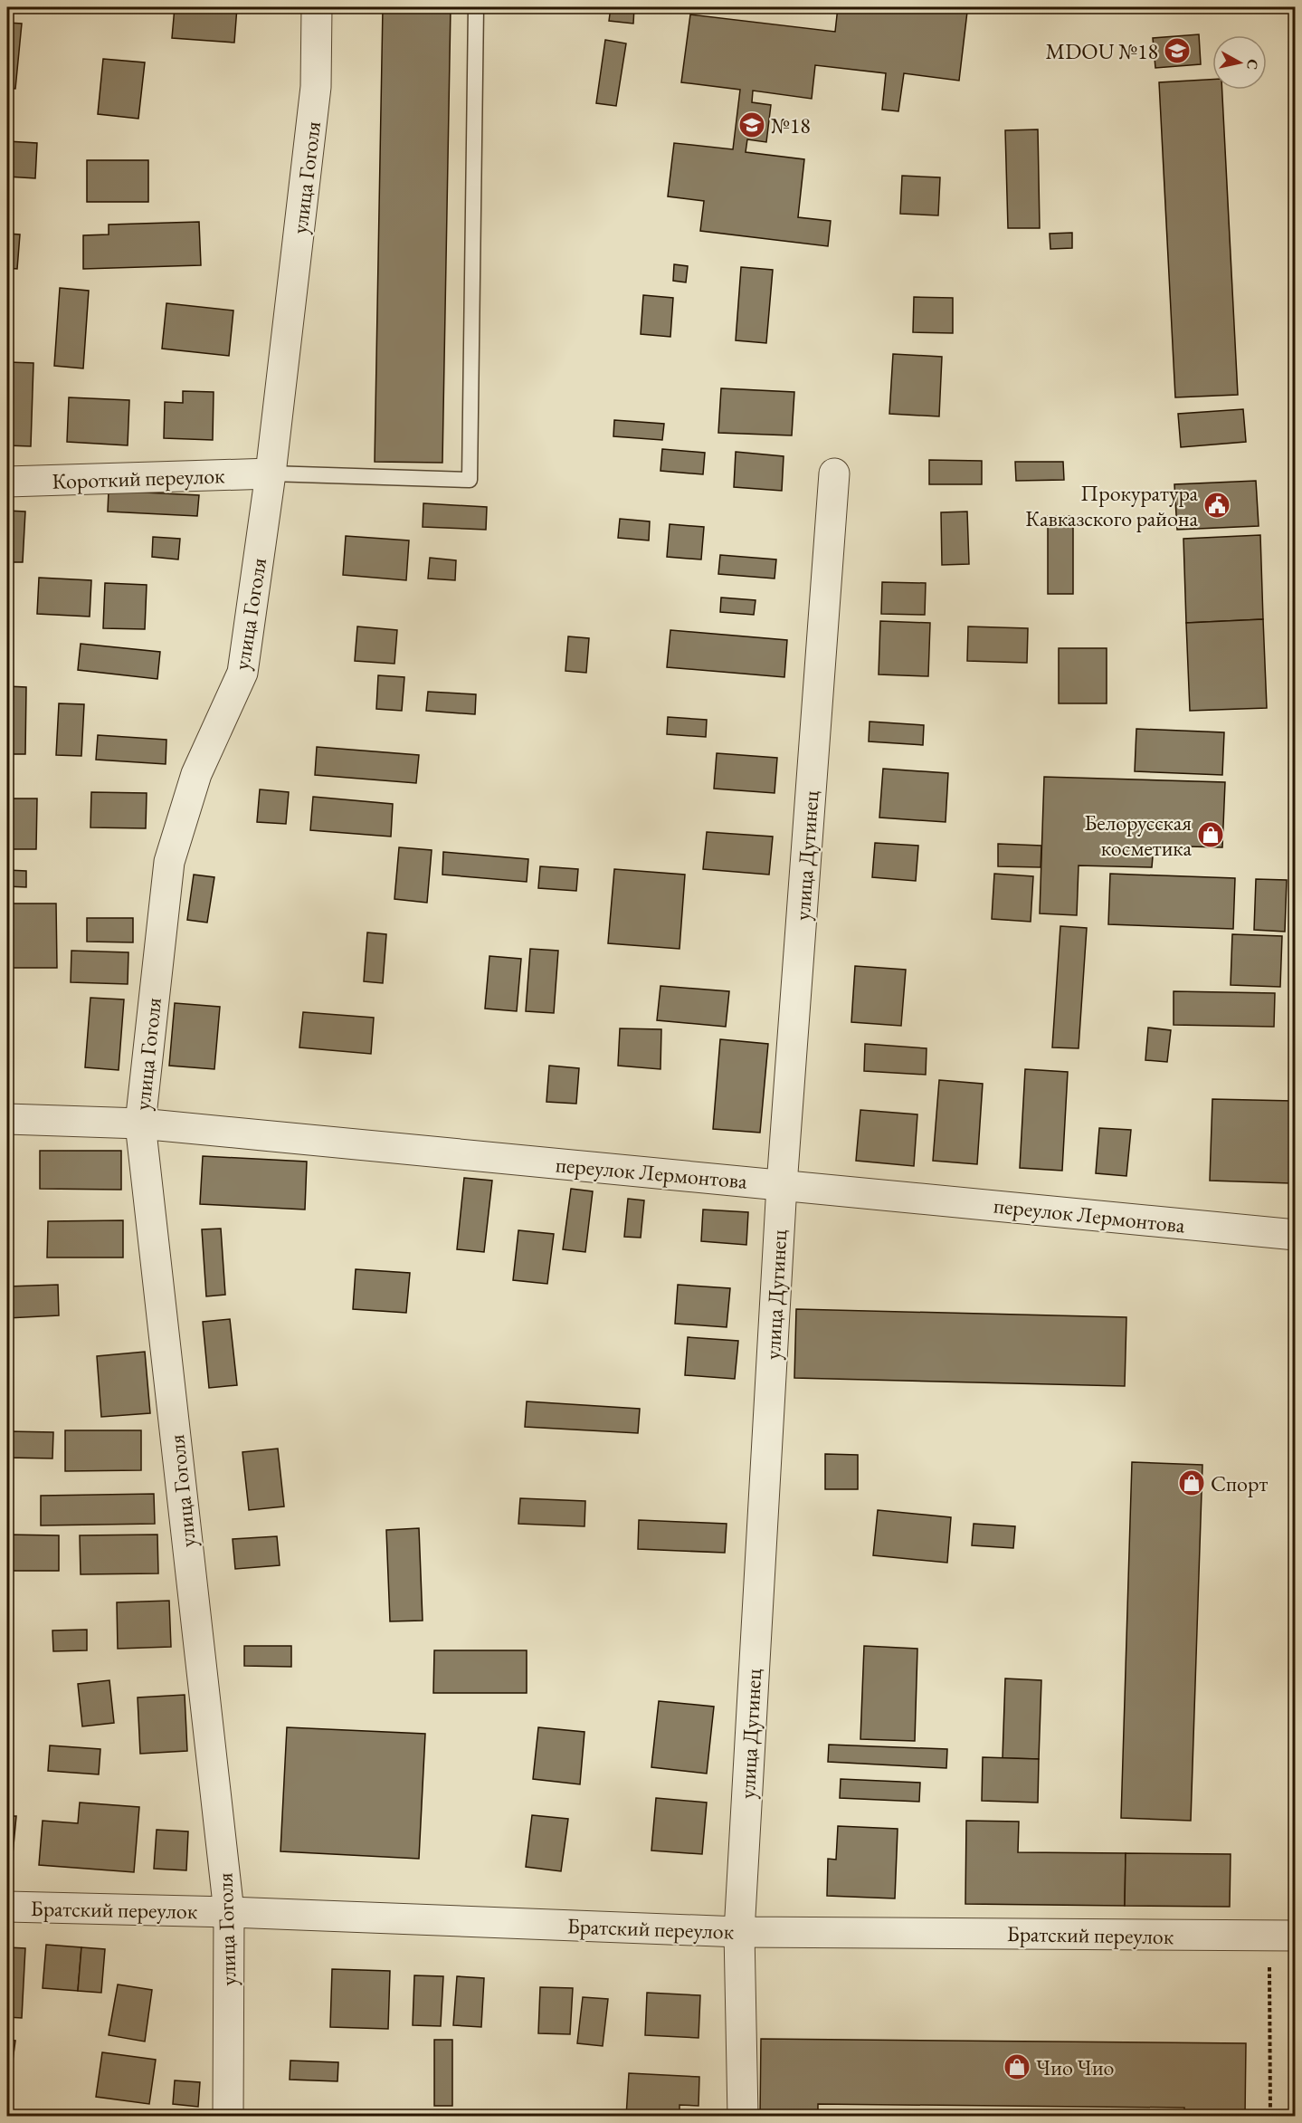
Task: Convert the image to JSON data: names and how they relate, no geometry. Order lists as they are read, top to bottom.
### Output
{
  "streets": {
    "street": [
      "улица Гоголя",
      "Короткий переулок",
      "улица Дугинец",
      "переулок Лермонтова",
      "Братский переулок"
    ]
  },
  "crossings": [
    ["улица Гоголя", "Короткий переулок"],
    ["улица Гоголя", "переулок Лермонтова"],
    ["улица Гоголя", "Братский переулок"],
    ["улица Дугинец", "переулок Лермонтова"],
    ["улица Дугинец", "Братский переулок"]
  ],
  "places": {
    "school or university": ["MDOU №18", "№18"],
    "public building": ["Прокуратура Кавказского района"],
    "shop": ["Белорусская косметика", "Спорт", "Чио Чио"]
  },
  "north": "right"
}
